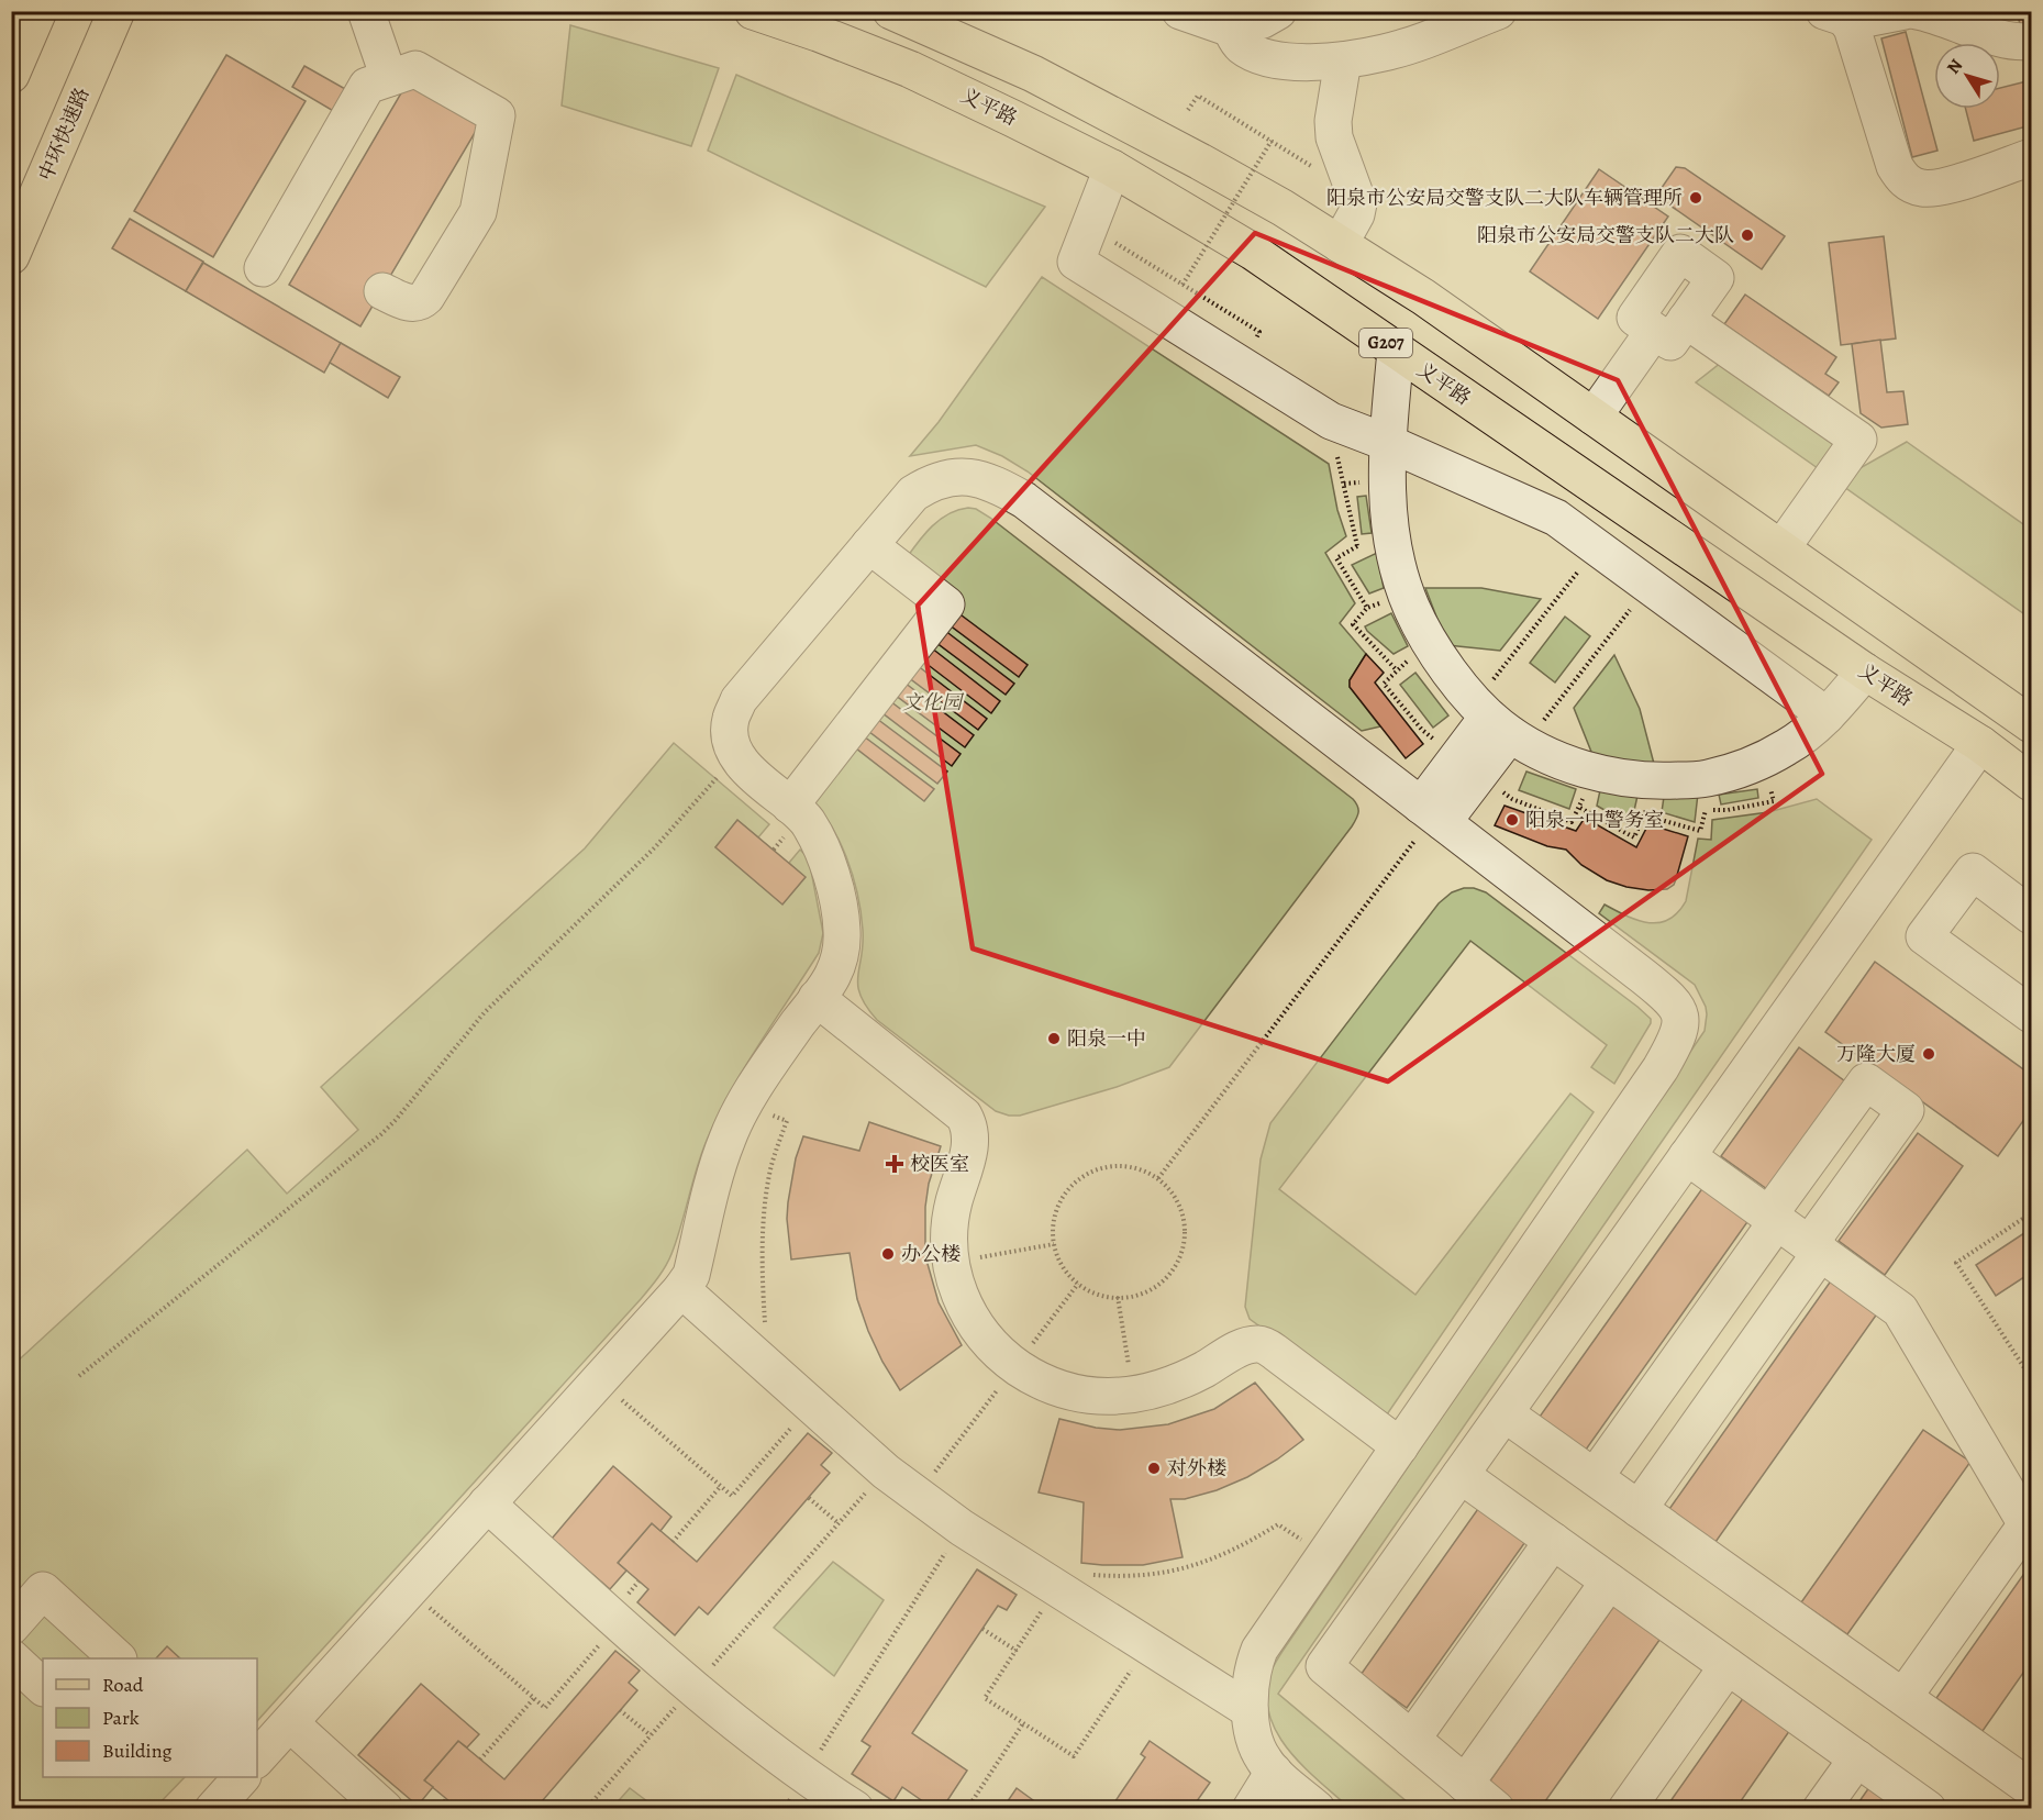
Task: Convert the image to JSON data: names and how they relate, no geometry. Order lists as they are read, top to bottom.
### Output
{
  "streets": {
    "main road": ["义平路", "中环快速路", "G207"]
  },
  "parks": ["文化园"],
  "places": {
    "other": [
      "阳泉市公安局交警支队二大队车辆管理所",
      "阳泉市公安局交警支队二大队",
      "阳泉一中警务室",
      "阳泉一中",
      "万隆大厦",
      "办公楼",
      "对外楼"
    ],
    "health": ["校医室"]
  },
  "legend": ["Road", "Park", "Building"],
  "north": "top left"
}
